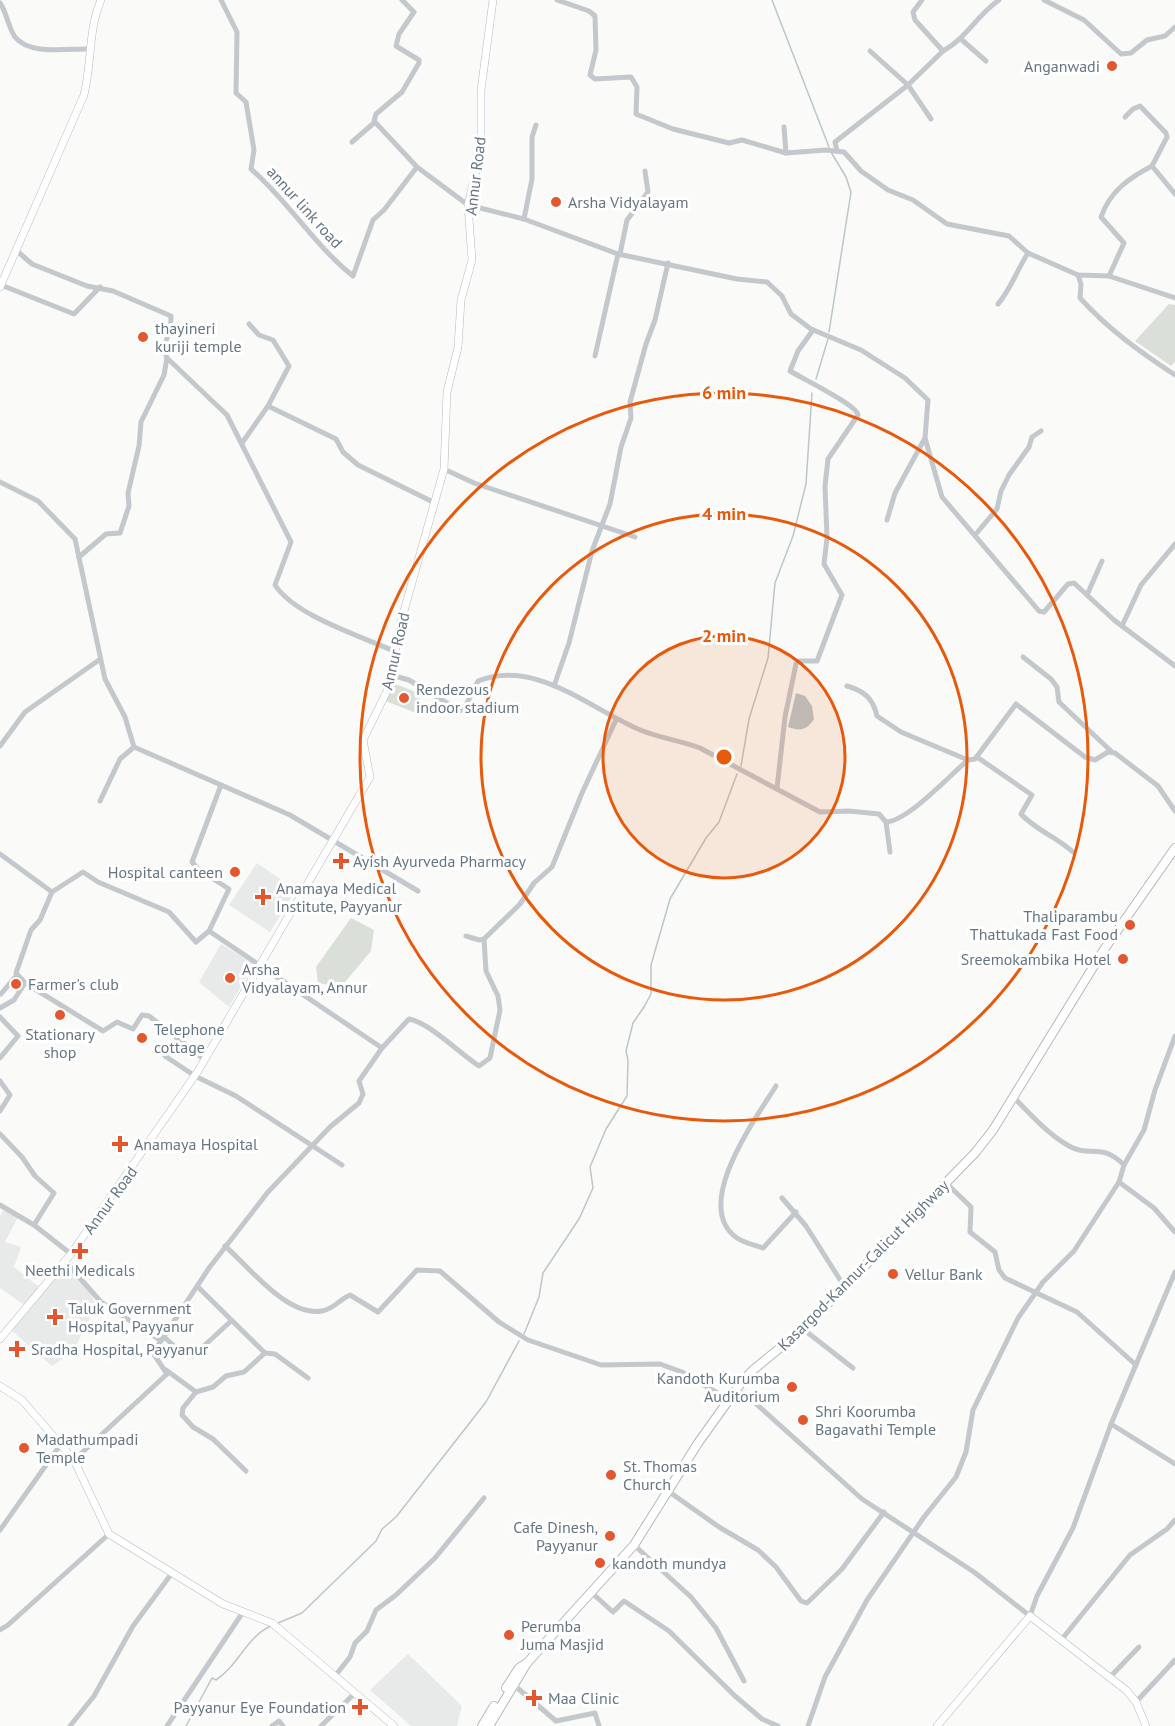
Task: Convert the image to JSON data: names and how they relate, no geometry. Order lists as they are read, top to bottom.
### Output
{
  "streets": {
    "highway": ["Kasargod-Kannur-Calicut Highway"],
    "main road": ["Annur Road"],
    "street": ["annur link road"]
  },
  "places": {
    "other": [
      "Anganwadi",
      "Arsha Vidyalayam",
      "thayineri kuriji temple",
      "Rendezous indoor stadium",
      "Hospital canteen",
      "Thaliparambu Thattukada Fast Food",
      "Sreemokambika Hotel",
      "Arsha Vidyalayam, Annur",
      "Farmer's club",
      "Stationary shop",
      "Telephone cottage",
      "Vellur Bank",
      "Kandoth Kurumba Auditorium",
      "Shri Koorumba Bagavathi Temple",
      "Madathumpadi Temple",
      "St. Thomas Church",
      "Cafe Dinesh, Payyanur",
      "kandoth mundya",
      "Perumba Juma Masjid"
    ],
    "health": [
      "Ayish Ayurveda Pharmacy",
      "Anamaya Medical Institute, Payyanur",
      "Anamaya Hospital",
      "Neethi Medicals",
      "Taluk Government Hospital, Payyanur",
      "Sradha Hospital, Payyanur",
      "Maa Clinic",
      "Payyanur Eye Foundation"
    ]
  },
  "rings": ["6 min", "4 min", "2 min"]
}
